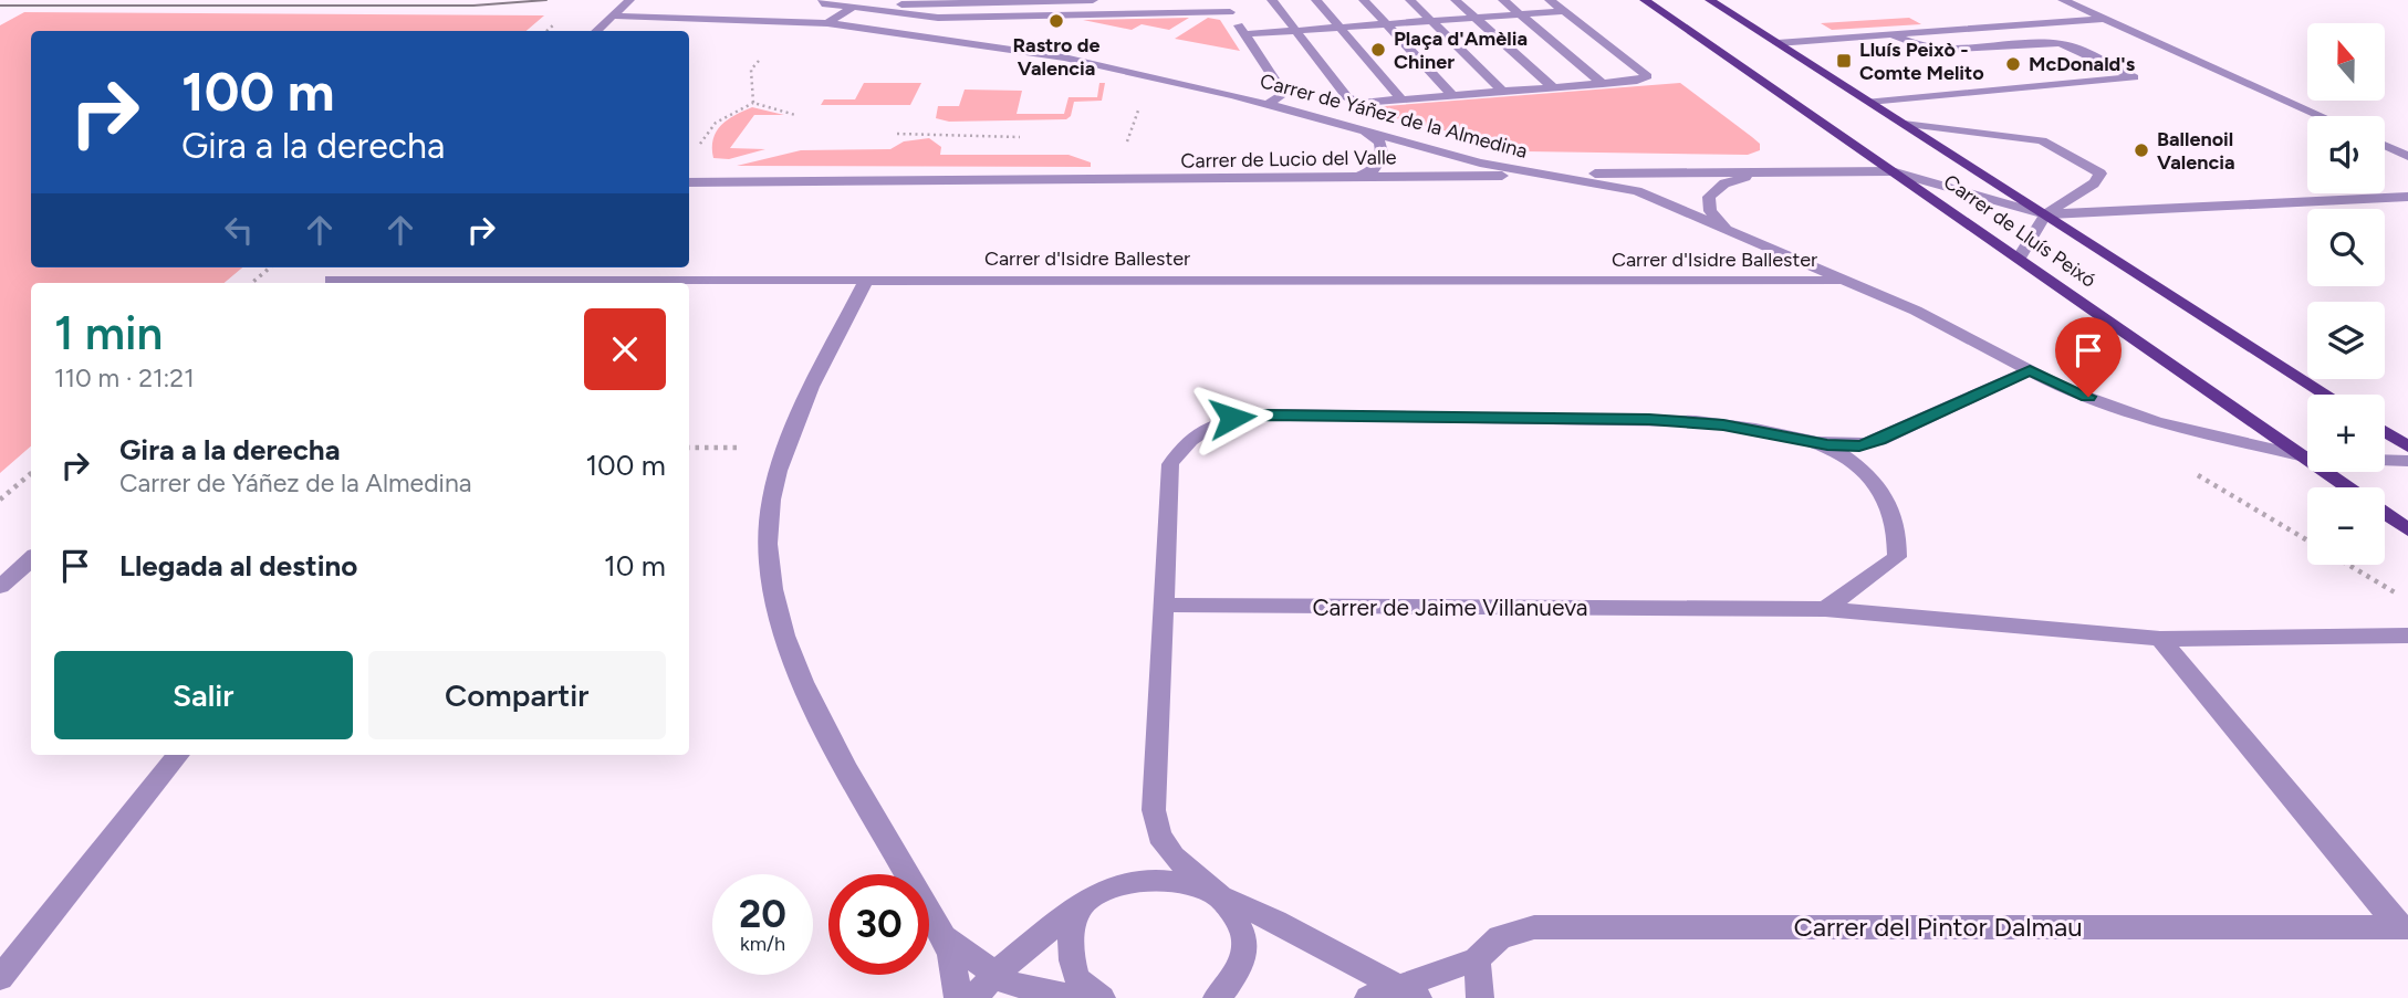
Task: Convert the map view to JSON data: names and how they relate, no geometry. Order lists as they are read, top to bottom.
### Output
{
  "streets": {
    "main road": ["Carrer de Lluís Peixó"],
    "street": [
      "Carrer de Yáñez de la Almedina",
      "Carrer de Lucio del Valle",
      "Carrer d'Isidre Ballester",
      "Carrer de Jaime Villanueva",
      "Carrer del Pintor Dalmau"
    ]
  },
  "crossings": [
    ["Carrer de Yáñez de la Almedina", "Carrer de Lucio del Valle"],
    ["Carrer de Yáñez de la Almedina", "Carrer d'Isidre Ballester"],
    ["Carrer de Lucio del Valle", "Carrer de Lluís Peixó"]
  ],
  "places": {
    "other": [
      "Rastro de Valencia",
      "Plaça d'Amèlia Chiner",
      "McDonald's",
      "Ballenoil Valencia"
    ],
    "transit": ["Lluís Peixò - Comte Melito"]
  },
  "north": "top",
  "page": {
    "map_buttons": ["+", "−"],
    "turn": ["100 m", "Gira a la derecha"],
    "heading": ["1 min", "110 m · 21:21"],
    "list": [
      {
        "name": "Gira a la derecha",
        "note": "Carrer de Yáñez de la Almedina",
        "value": "100 m"
      },
      {
        "name": "Llegada al destino",
        "value": "10 m"
      }
    ],
    "buttons": ["Salir", "Compartir"],
    "speed": "20 km/h",
    "limit": "30"
  }
}
